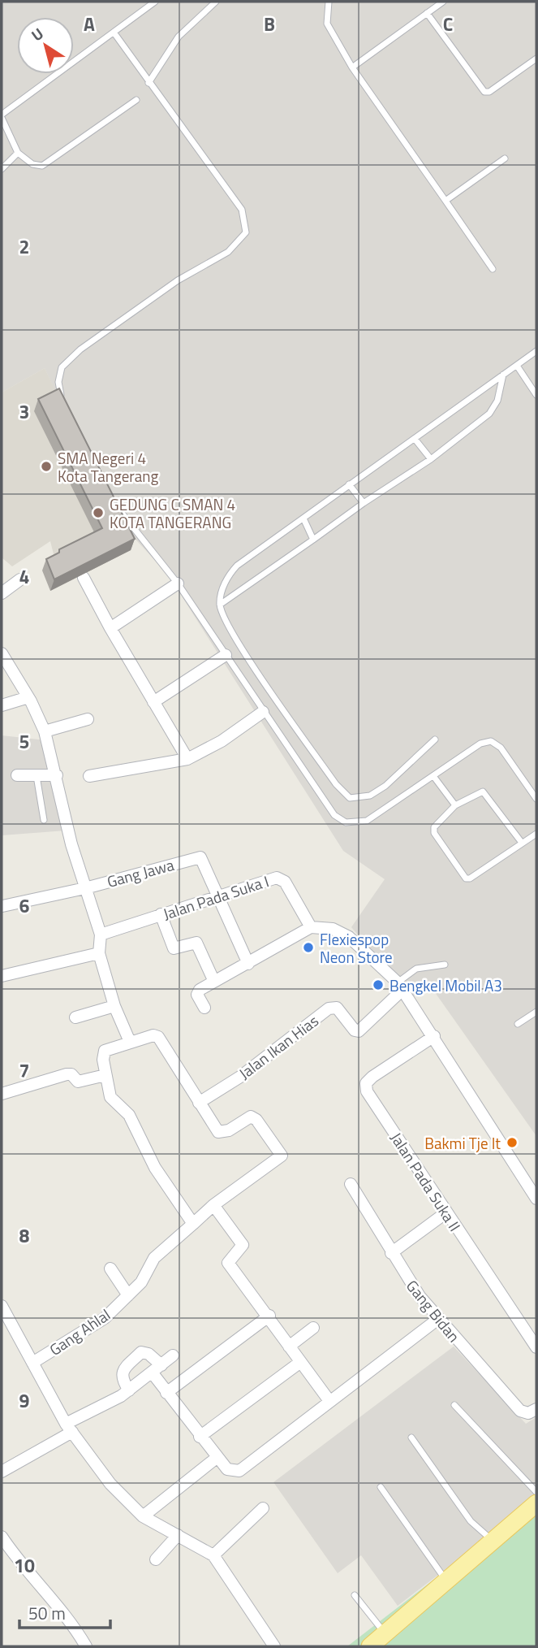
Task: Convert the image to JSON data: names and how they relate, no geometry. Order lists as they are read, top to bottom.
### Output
{
  "streets": {
    "street": [
      "Gang Jawa",
      "Jalan Pada Suka I",
      "Jalan Ikan Hias",
      "Jalan Pada Suka II",
      "Gang Bidan",
      "Gang Ahlal"
    ]
  },
  "crossings": [
    ["Gang Jawa", "Jalan Pada Suka I"],
    ["Jalan Ikan Hias", "Gang Ahlal"]
  ],
  "places": [
    "SMA Negeri 4 Kota Tangerang",
    "GEDUNG C SMAN 4 KOTA TANGERANG",
    "Flexiespop Neon Store",
    "Bengkel Mobil A3",
    "Bakmi Tje It"
  ],
  "scale_bar": "50 m",
  "north": "top left",
  "grid": {
    "columns": ["A", "B", "C"],
    "rows": [
      "2",
      "3",
      "4",
      "5",
      "6",
      "7",
      "8",
      "9",
      "10"
    ]
  }
}
